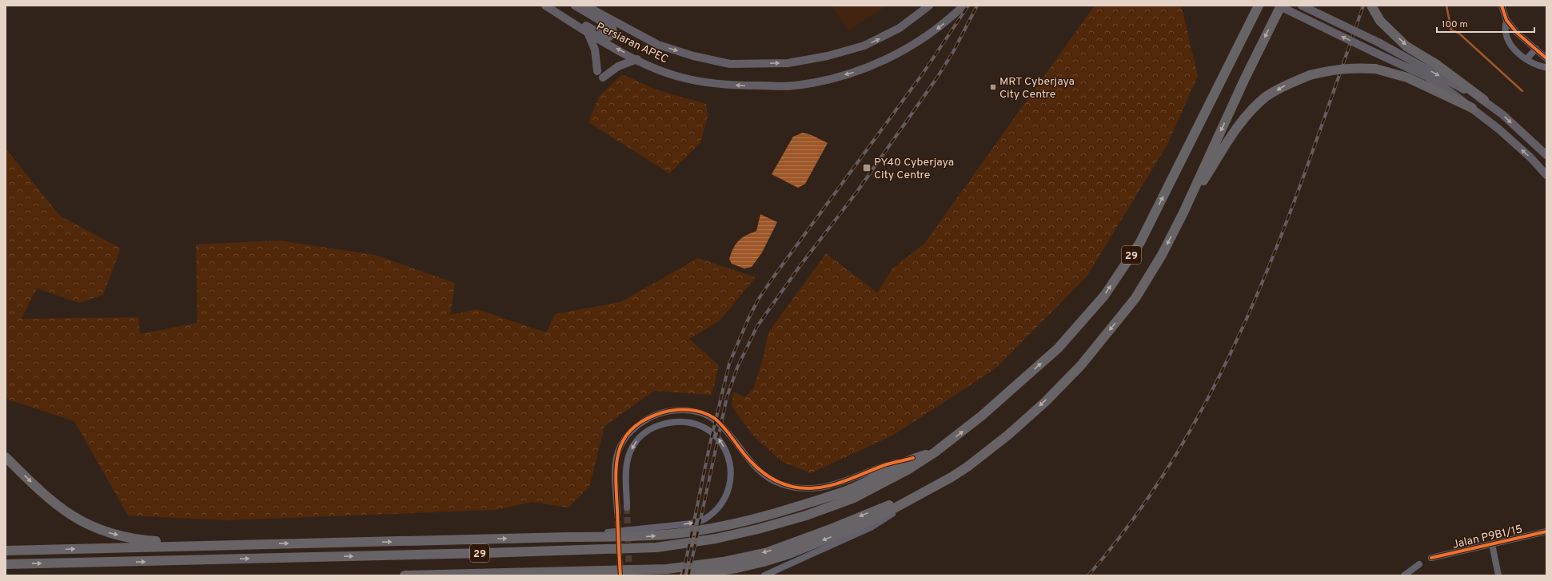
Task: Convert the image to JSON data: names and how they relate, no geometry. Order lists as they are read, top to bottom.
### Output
{
  "streets": {
    "highway": ["29"],
    "main road": ["Persiaran APEC"],
    "street": ["Jalan P9B1/15"]
  },
  "places": {
    "transit": ["MRT Cyberjaya City Centre", "PY40 Cyberjaya City Centre"]
  },
  "scale_bar": "100 m"
}
